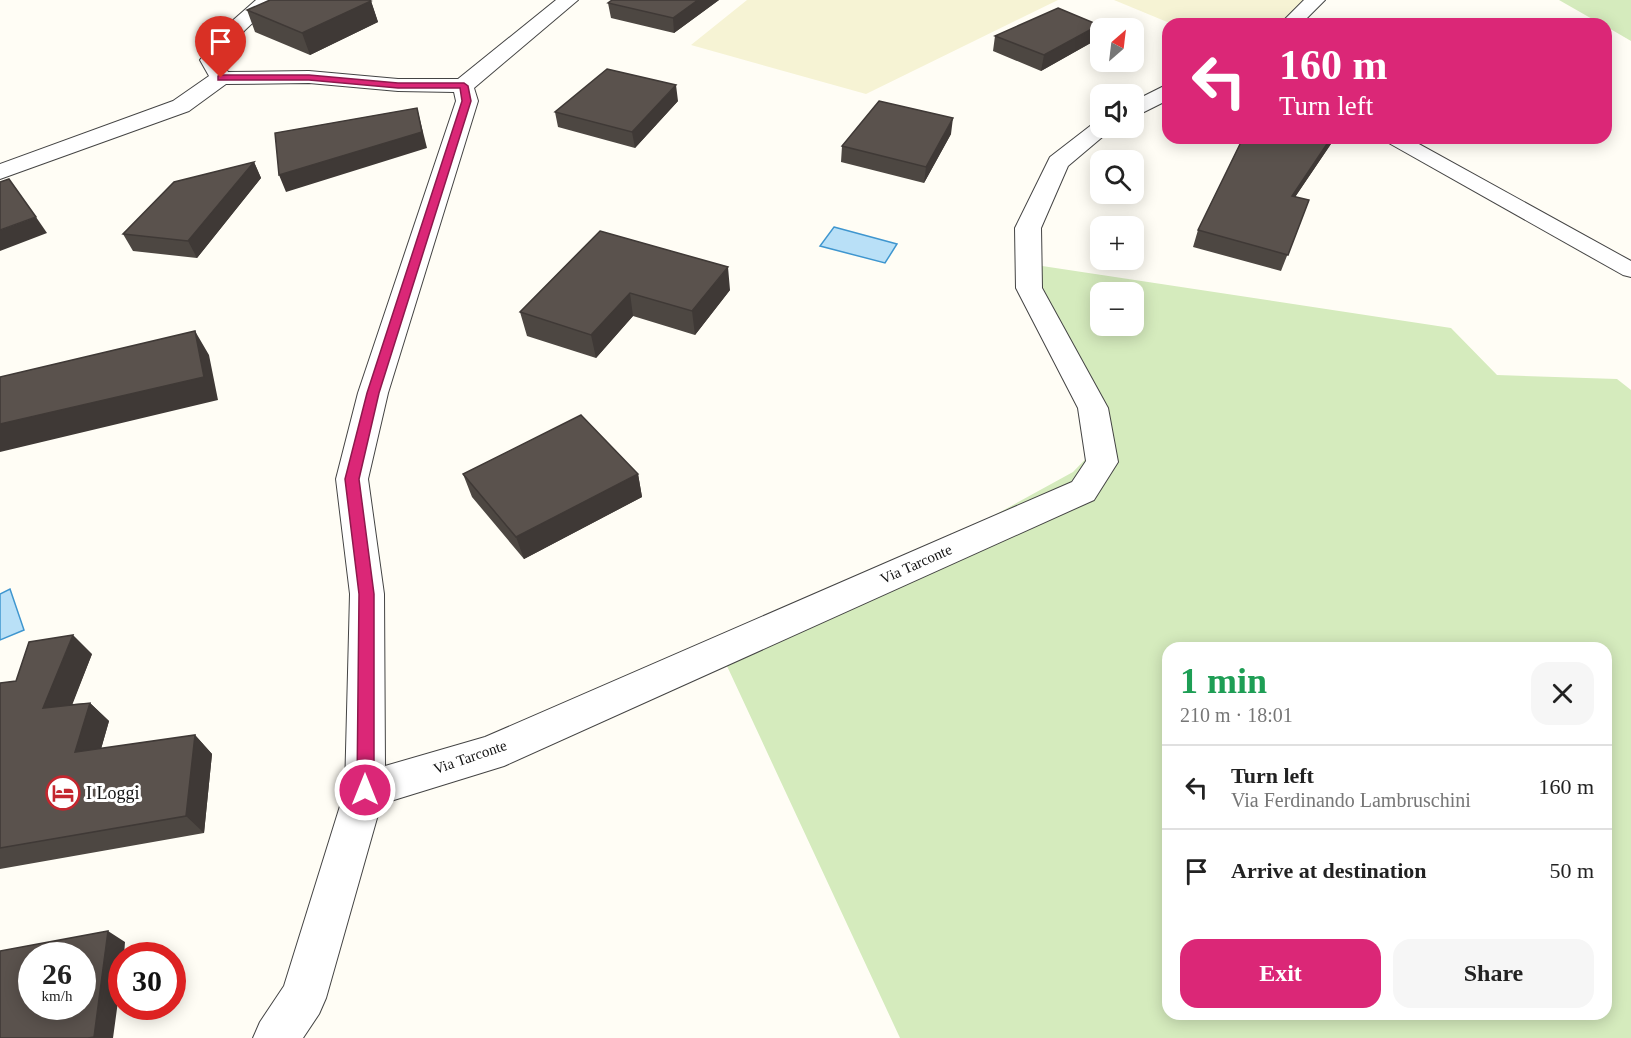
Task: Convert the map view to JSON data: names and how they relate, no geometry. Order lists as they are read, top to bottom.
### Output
{
  "streets": {
    "street": ["Via Tarconte"]
  },
  "places": {
    "hotel": ["I Loggi"]
  },
  "north": "top right",
  "page": {
    "map_buttons": ["+", "−"],
    "turn": ["160 m", "Turn left"],
    "heading": ["1 min", "210 m · 18:01"],
    "list": [
      {
        "name": "Turn left",
        "note": "Via Ferdinando Lambruschini",
        "value": "160 m"
      },
      {
        "name": "Arrive at destination",
        "value": "50 m"
      }
    ],
    "buttons": ["Exit", "Share"],
    "speed": "26 km/h",
    "limit": "30"
  }
}
